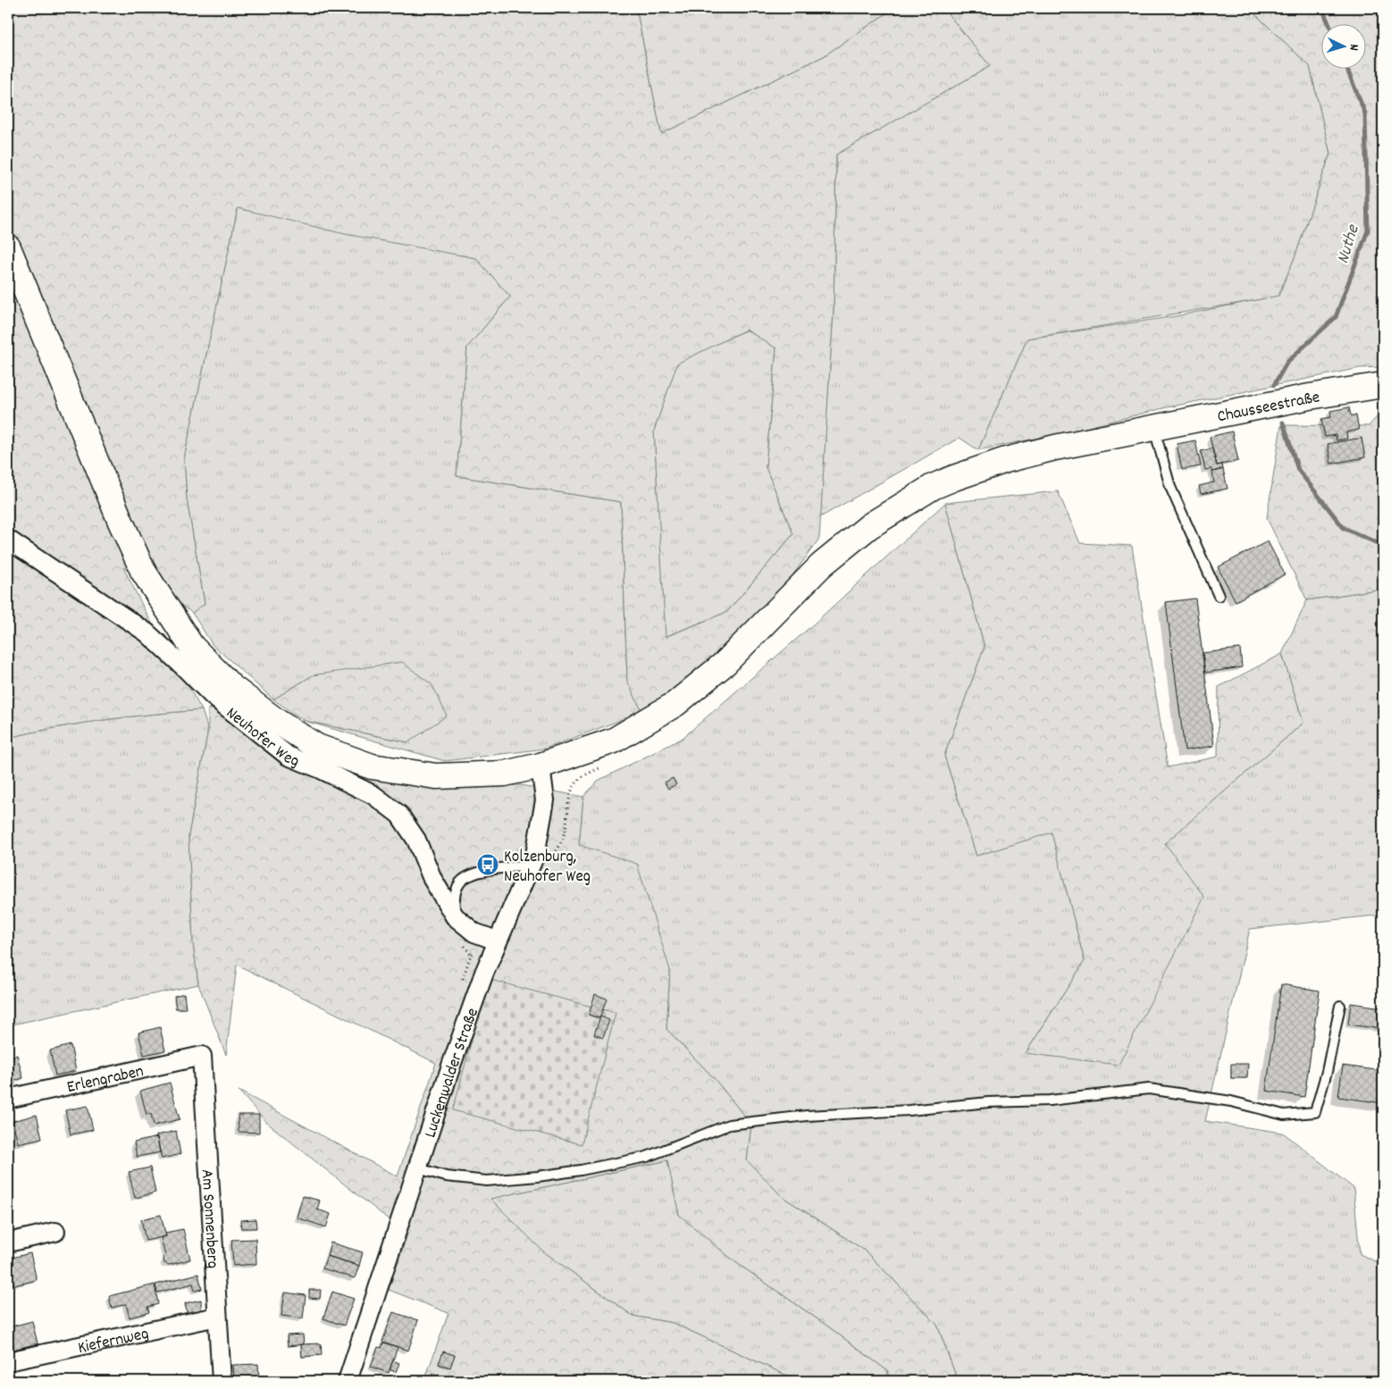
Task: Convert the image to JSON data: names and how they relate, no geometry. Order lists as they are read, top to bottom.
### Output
{
  "streets": {
    "main road": ["Chausseestraße"],
    "street": [
      "Neuhofer Weg",
      "Luckenwalder Straße",
      "Erlengraben",
      "Am Sonnenberg",
      "Kiefernweg"
    ]
  },
  "crossings": [
    ["Chausseestraße", "Luckenwalder Straße"],
    ["Neuhofer Weg", "Luckenwalder Straße"],
    ["Erlengraben", "Am Sonnenberg"],
    ["Am Sonnenberg", "Kiefernweg"]
  ],
  "water": ["Nuthe"],
  "places": {
    "bus stop": ["Kolzenburg, Neuhofer Weg"]
  },
  "north": "right"
}
